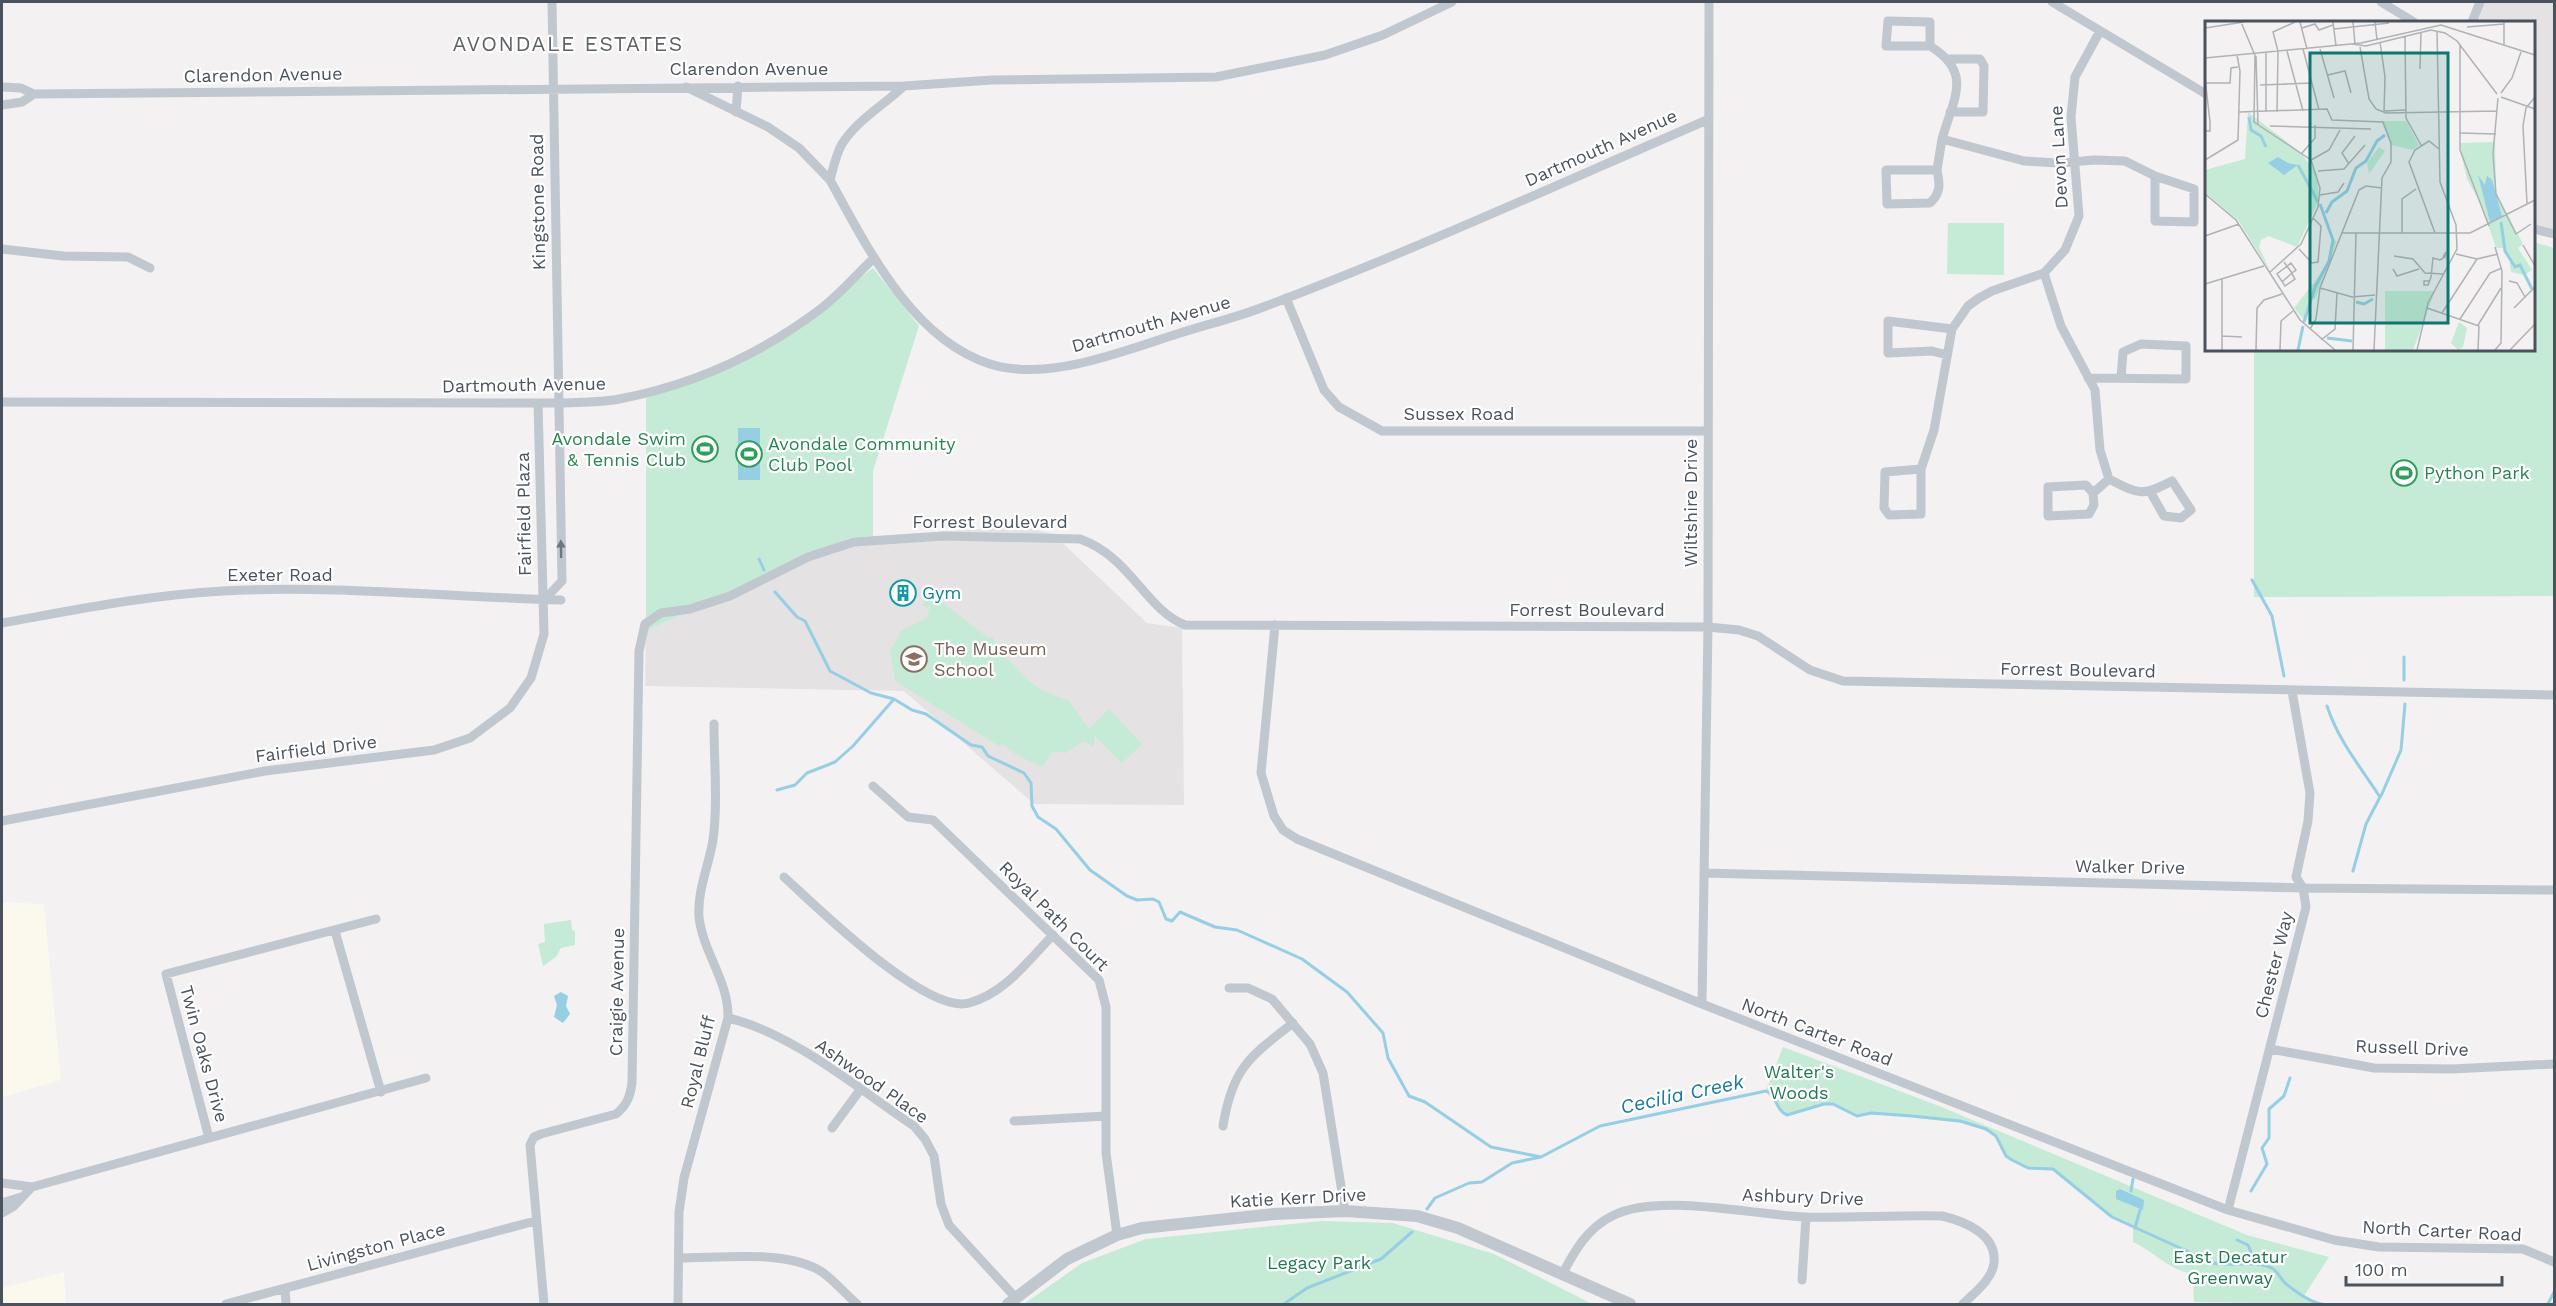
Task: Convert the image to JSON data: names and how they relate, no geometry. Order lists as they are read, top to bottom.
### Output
{
  "streets": {
    "street": [
      "Clarendon Avenue",
      "Dartmouth Avenue",
      "Devon Lane",
      "Kingstone Road",
      "Sussex Road",
      "Wiltshire Drive",
      "Fairfield Plaza",
      "Forrest Boulevard",
      "Exeter Road",
      "Fairfield Drive",
      "Walker Drive",
      "Royal Path Court",
      "Chester Way",
      "Craigie Avenue",
      "North Carter Road",
      "Russell Drive",
      "Twin Oaks Drive",
      "Royal Bluff",
      "Ashwood Place",
      "Ashbury Drive",
      "Katie Kerr Drive",
      "Livingston Place"
    ]
  },
  "crossings": [
    ["Clarendon Avenue", "Kingstone Road"],
    ["Dartmouth Avenue", "Kingstone Road"],
    ["Dartmouth Avenue", "Sussex Road"],
    ["Dartmouth Avenue", "Wiltshire Drive"],
    ["Dartmouth Avenue", "Fairfield Plaza"],
    ["Kingstone Road", "Fairfield Plaza"],
    ["Sussex Road", "Wiltshire Drive"],
    ["Wiltshire Drive", "Forrest Boulevard"],
    ["Wiltshire Drive", "Walker Drive"],
    ["Wiltshire Drive", "North Carter Road"],
    ["Fairfield Plaza", "Exeter Road"],
    ["Fairfield Plaza", "Fairfield Drive"],
    ["Forrest Boulevard", "Chester Way"],
    ["Forrest Boulevard", "Craigie Avenue"],
    ["Forrest Boulevard", "North Carter Road"],
    ["Exeter Road", "Fairfield Drive"],
    ["Walker Drive", "Chester Way"],
    ["Royal Path Court", "Katie Kerr Drive"],
    ["Chester Way", "North Carter Road"],
    ["Chester Way", "Russell Drive"],
    ["Craigie Avenue", "Livingston Place"],
    ["Royal Bluff", "Ashwood Place"],
    ["Ashwood Place", "Katie Kerr Drive"],
    ["Ashbury Drive", "Katie Kerr Drive"]
  ],
  "districts": ["AVONDALE ESTATES"],
  "water": ["Cecilia Creek"],
  "parks": ["Walter's Woods", "East Decatur Greenway", "Legacy Park"],
  "places": {
    "sports": ["Avondale Swim & Tennis Club", "Avondale Community Club Pool", "Python Park"],
    "building": ["Gym"],
    "school or university": ["The Museum School"]
  },
  "scale_bar": "100 m"
}
